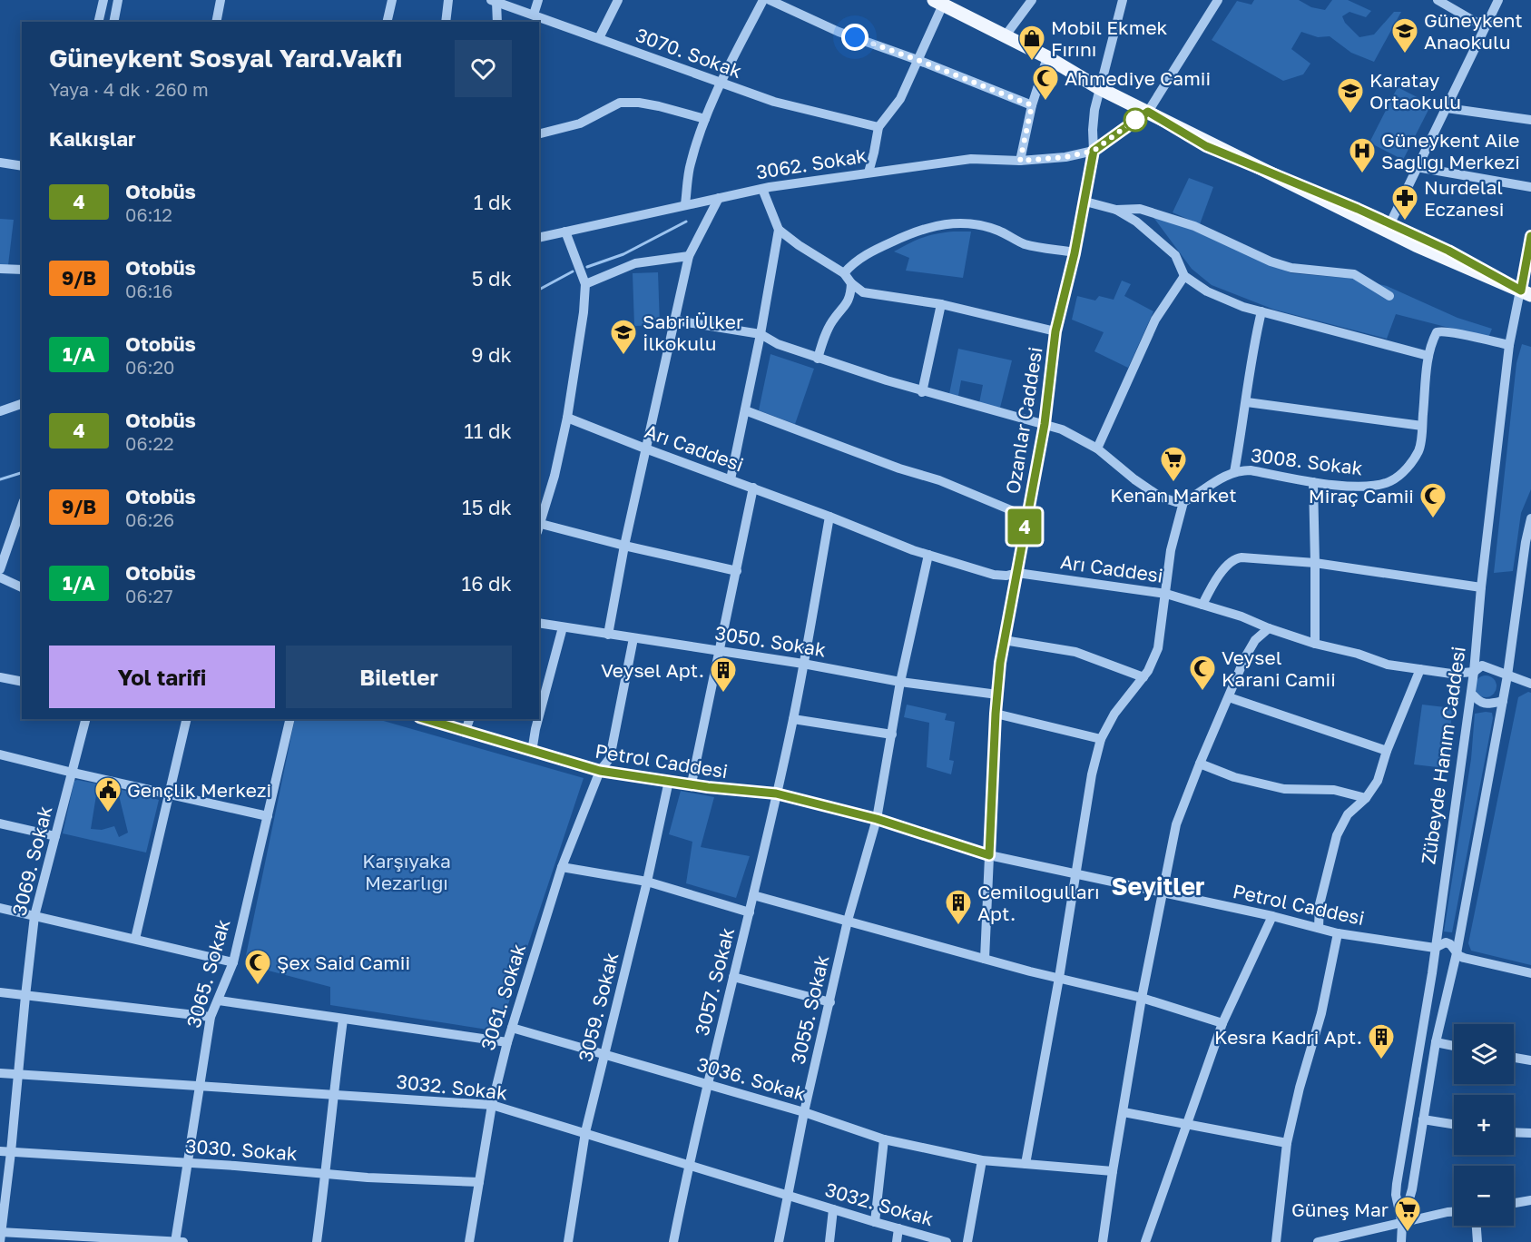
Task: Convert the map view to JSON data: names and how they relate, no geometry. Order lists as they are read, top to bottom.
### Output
{
  "streets": {
    "street": [
      "3070. Sokak",
      "3062. Sokak",
      "Ozanlar Caddesi",
      "Arı Caddesi",
      "3008. Sokak",
      "3050. Sokak",
      "Zübeyde Hanım Caddesi",
      "Petrol Caddesi",
      "3069. Sokak",
      "3065. Sokak",
      "3057. Sokak",
      "3061. Sokak",
      "3059. Sokak",
      "3055. Sokak",
      "3036. Sokak",
      "3032. Sokak",
      "3030. Sokak"
    ]
  },
  "crossings": [
    ["3062. Sokak", "Ozanlar Caddesi"],
    ["Ozanlar Caddesi", "Arı Caddesi"],
    ["Ozanlar Caddesi", "3050. Sokak"],
    ["Ozanlar Caddesi", "Petrol Caddesi"],
    ["Arı Caddesi", "Zübeyde Hanım Caddesi"],
    ["Arı Caddesi", "3057. Sokak"],
    ["Arı Caddesi", "3055. Sokak"],
    ["3008. Sokak", "Zübeyde Hanım Caddesi"],
    ["3050. Sokak", "3057. Sokak"],
    ["3050. Sokak", "3061. Sokak"],
    ["3050. Sokak", "3055. Sokak"],
    ["Zübeyde Hanım Caddesi", "Petrol Caddesi"],
    ["Petrol Caddesi", "3057. Sokak"],
    ["Petrol Caddesi", "3061. Sokak"],
    ["Petrol Caddesi", "3059. Sokak"],
    ["Petrol Caddesi", "3055. Sokak"],
    ["3069. Sokak", "3032. Sokak"],
    ["3069. Sokak", "3030. Sokak"],
    ["3065. Sokak", "3032. Sokak"],
    ["3065. Sokak", "3030. Sokak"],
    ["3057. Sokak", "3036. Sokak"],
    ["3057. Sokak", "3032. Sokak"],
    ["3061. Sokak", "3036. Sokak"],
    ["3061. Sokak", "3032. Sokak"],
    ["3061. Sokak", "3030. Sokak"],
    ["3059. Sokak", "3036. Sokak"],
    ["3059. Sokak", "3032. Sokak"],
    ["3055. Sokak", "3036. Sokak"],
    ["3055. Sokak", "3032. Sokak"]
  ],
  "districts": ["Seyitler"],
  "parks": ["Karşıyaka Mezarlığı"],
  "places": {
    "school or university": ["Güneykent Anaokulu", "Karatay Ortaokulu", "Sabri Ülker İlkokulu"],
    "shop": ["Mobil Ekmek Fırını"],
    "mosque": [
      "Ahmediye Camii",
      "Miraç Camii",
      "Veysel Karani Camii",
      "Şex Said Camii"
    ],
    "hospital": ["Güneykent Aile Sağlığı Merkezi"],
    "pharmacy": ["Nurdelal Eczanesi"],
    "supermarket": ["Kenan Market", "Güneş Mar"],
    "building": ["Veysel Apt.", "Cemiloğulları Apt.", "Kesra Kadri Apt."],
    "public building": ["Gençlik Merkezi"]
  },
  "lines": ["bus line 4"],
  "page": {
    "on_map": "4",
    "heading": [
      ["Güneykent Sosyal Yard.Vakfı", "Yaya · 4 dk · 260 m"],
      "Kalkışlar"
    ],
    "list": [
      {
        "mark": "4",
        "name": "Otobüs",
        "note": "06:12",
        "value": "1 dk"
      },
      {
        "mark": "9/B",
        "name": "Otobüs",
        "note": "06:16",
        "value": "5 dk"
      },
      {
        "mark": "1/A",
        "name": "Otobüs",
        "note": "06:20",
        "value": "9 dk"
      },
      {
        "mark": "4",
        "name": "Otobüs",
        "note": "06:22",
        "value": "11 dk"
      },
      {
        "mark": "9/B",
        "name": "Otobüs",
        "note": "06:26",
        "value": "15 dk"
      },
      {
        "mark": "1/A",
        "name": "Otobüs",
        "note": "06:27",
        "value": "16 dk"
      }
    ],
    "buttons": ["Yol tarifi", "Biletler"],
    "map_buttons": ["+", "−"]
  }
}
